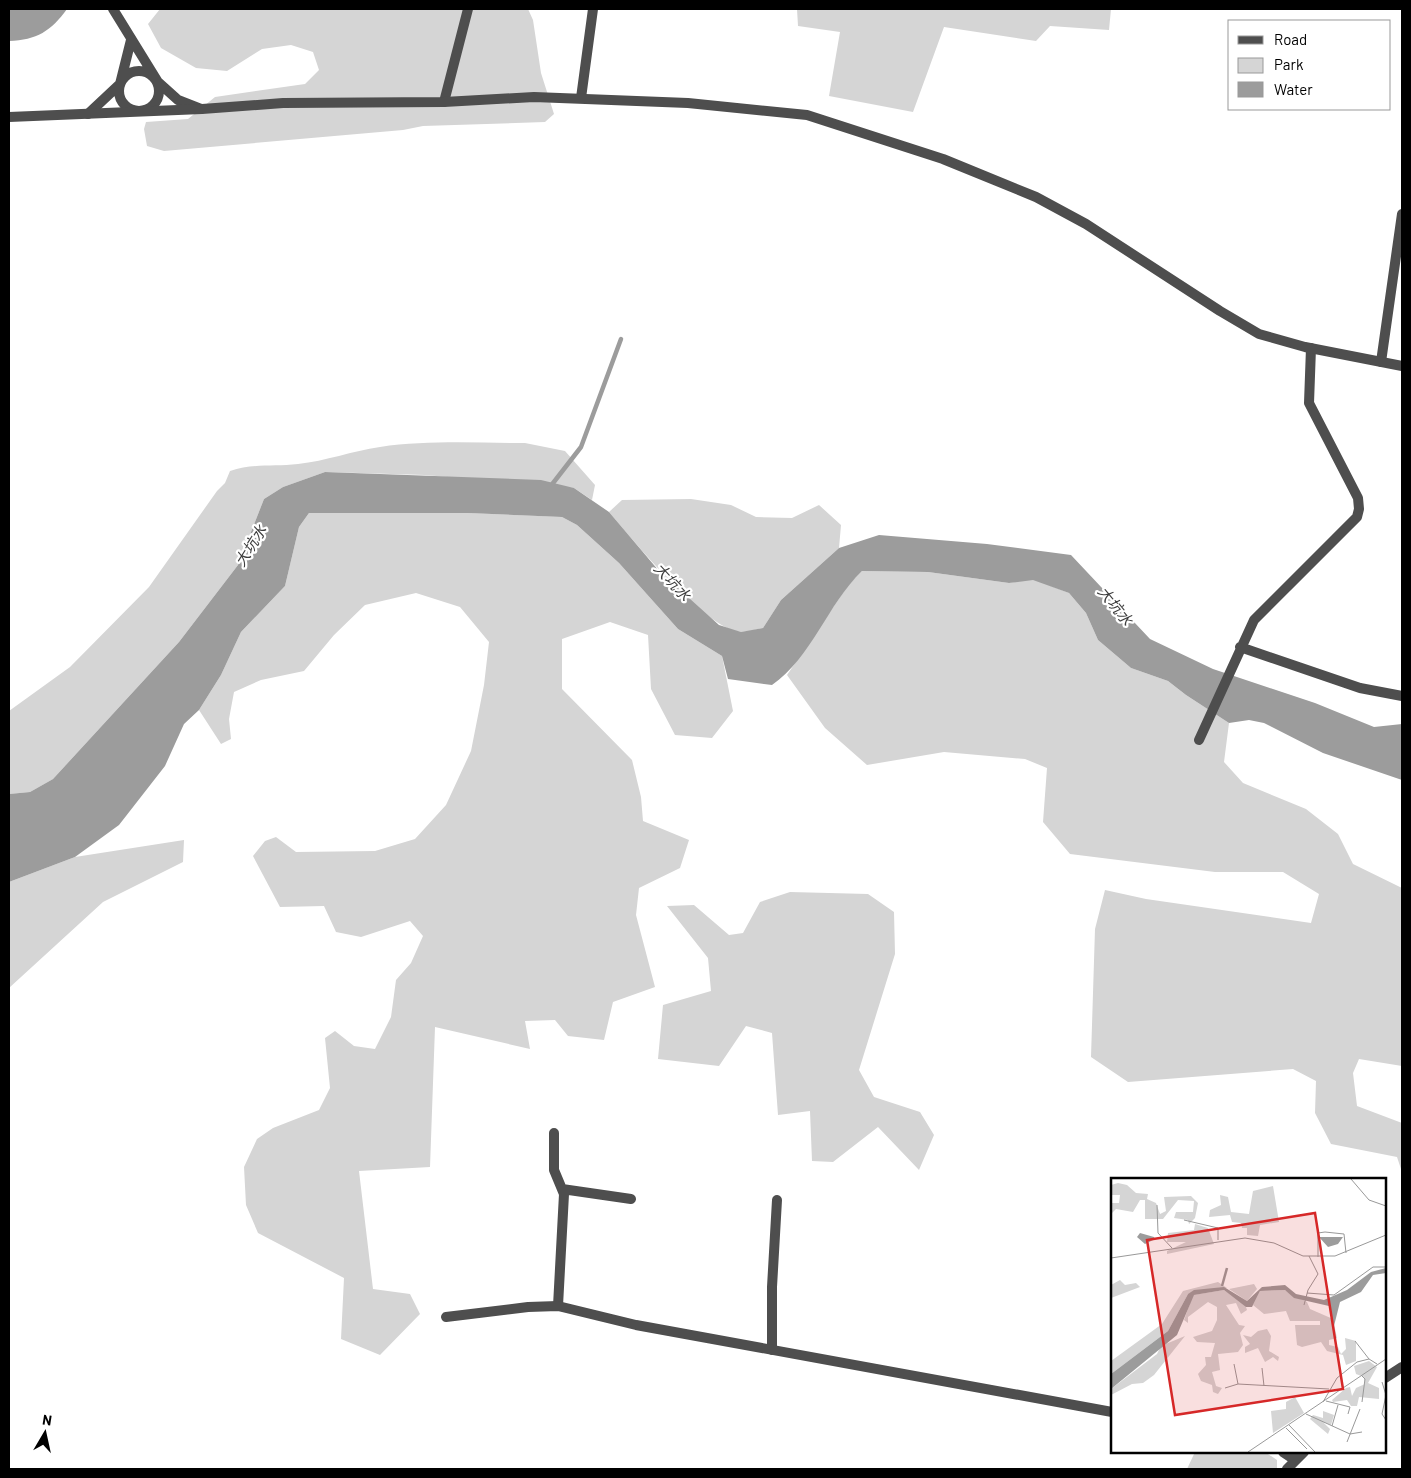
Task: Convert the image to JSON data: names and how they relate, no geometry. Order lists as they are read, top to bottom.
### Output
{
  "water": ["大坑水"],
  "legend": ["Road", "Park", "Water"],
  "north": "top"
}
